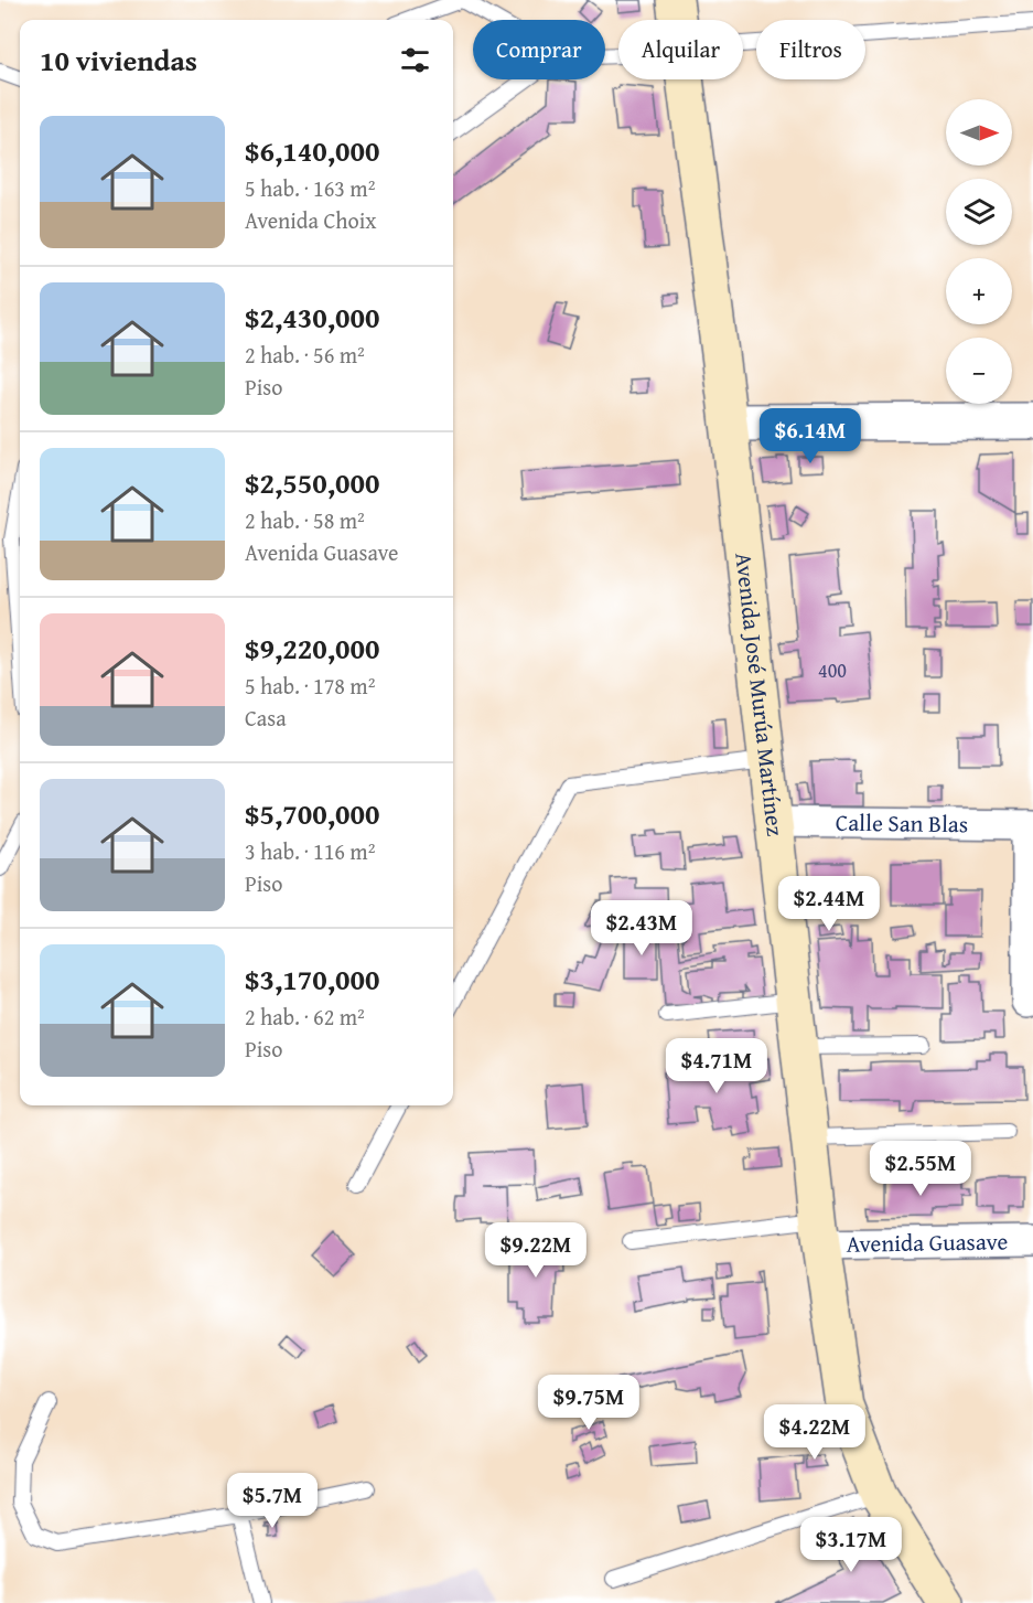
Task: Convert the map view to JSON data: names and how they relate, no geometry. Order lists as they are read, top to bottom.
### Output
{
  "streets": {
    "main road": ["Avenida José Murúa Martínez"],
    "street": ["Calle San Blas", "Avenida Guasave"]
  },
  "crossings": [
    ["Avenida José Murúa Martínez", "Calle San Blas"],
    ["Avenida José Murúa Martínez", "Avenida Guasave"]
  ],
  "house_numbers": ["400"],
  "north": "right",
  "page": {
    "chip": ["Comprar", "Alquilar", "Filtros"],
    "heading": "10 viviendas",
    "map_buttons": ["+", "−"],
    "list": [
      {
        "name": "$6,140,000",
        "note": "5 hab. · 163 m² · Avenida Choix"
      },
      {
        "name": "$2,430,000",
        "note": "2 hab. · 56 m² · Piso"
      },
      {
        "name": "$2,550,000",
        "note": "2 hab. · 58 m² · Avenida Guasave"
      },
      {
        "name": "$9,220,000",
        "note": "5 hab. · 178 m² · Casa"
      },
      {
        "name": "$5,700,000",
        "note": "3 hab. · 116 m² · Piso"
      },
      {
        "name": "$3,170,000",
        "note": "2 hab. · 62 m² · Piso"
      }
    ],
    "price": [
      "$6.14M",
      "$2.44M",
      "$2.43M",
      "$4.71M",
      "$2.55M",
      "$9.22M",
      "$9.75M",
      "$4.22M",
      "$5.7M",
      "$3.17M"
    ]
  }
}
